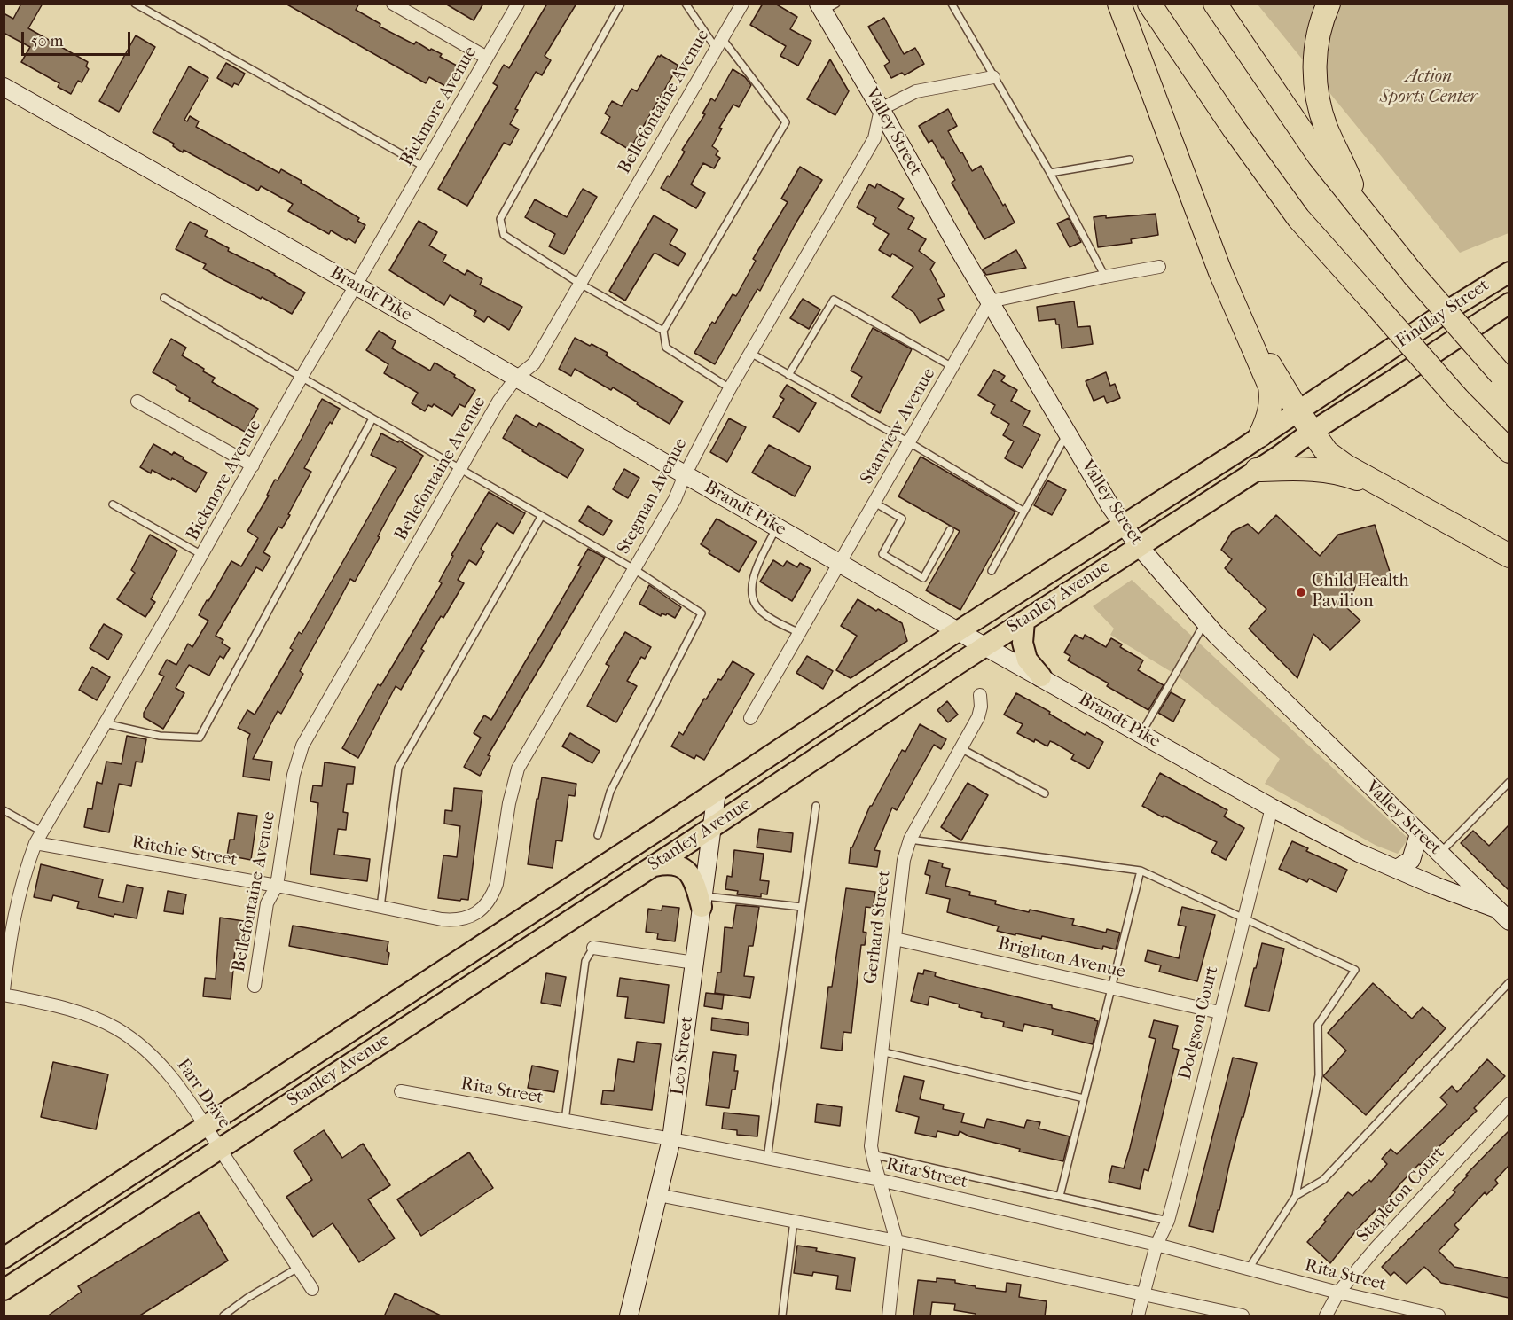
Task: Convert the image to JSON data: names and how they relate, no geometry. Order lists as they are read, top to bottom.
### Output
{
  "streets": {
    "main road": [
      "Valley Street",
      "Brandt Pike",
      "Findlay Street",
      "Stanley Avenue",
      "Leo Street"
    ],
    "street": [
      "Bellefontaine Avenue",
      "Bickmore Avenue",
      "Stanview Avenue",
      "Stegman Avenue",
      "Ritchie Street",
      "Gerhard Street",
      "Brighton Avenue",
      "Dodgson Court",
      "Rita Street",
      "Farr Drive",
      "Stapleton Court"
    ]
  },
  "crossings": [
    ["Bellefontaine Avenue", "Brandt Pike"],
    ["Bellefontaine Avenue", "Ritchie Street"],
    ["Bickmore Avenue", "Brandt Pike"],
    ["Bickmore Avenue", "Ritchie Street"],
    ["Valley Street", "Brandt Pike"],
    ["Valley Street", "Stanview Avenue"],
    ["Valley Street", "Stegman Avenue"],
    ["Valley Street", "Stanley Avenue"],
    ["Brandt Pike", "Stanview Avenue"],
    ["Brandt Pike", "Stegman Avenue"],
    ["Brandt Pike", "Stanley Avenue"],
    ["Brandt Pike", "Dodgson Court"],
    ["Findlay Street", "Stanley Avenue"],
    ["Stegman Avenue", "Ritchie Street"],
    ["Stanley Avenue", "Leo Street"],
    ["Stanley Avenue", "Farr Drive"],
    ["Gerhard Street", "Brighton Avenue"],
    ["Gerhard Street", "Rita Street"],
    ["Brighton Avenue", "Dodgson Court"],
    ["Dodgson Court", "Rita Street"],
    ["Leo Street", "Rita Street"],
    ["Rita Street", "Stapleton Court"]
  ],
  "parks": ["Action Sports Center"],
  "places": ["Child Health Pavilion"],
  "scale_bar": "50 m"
}
